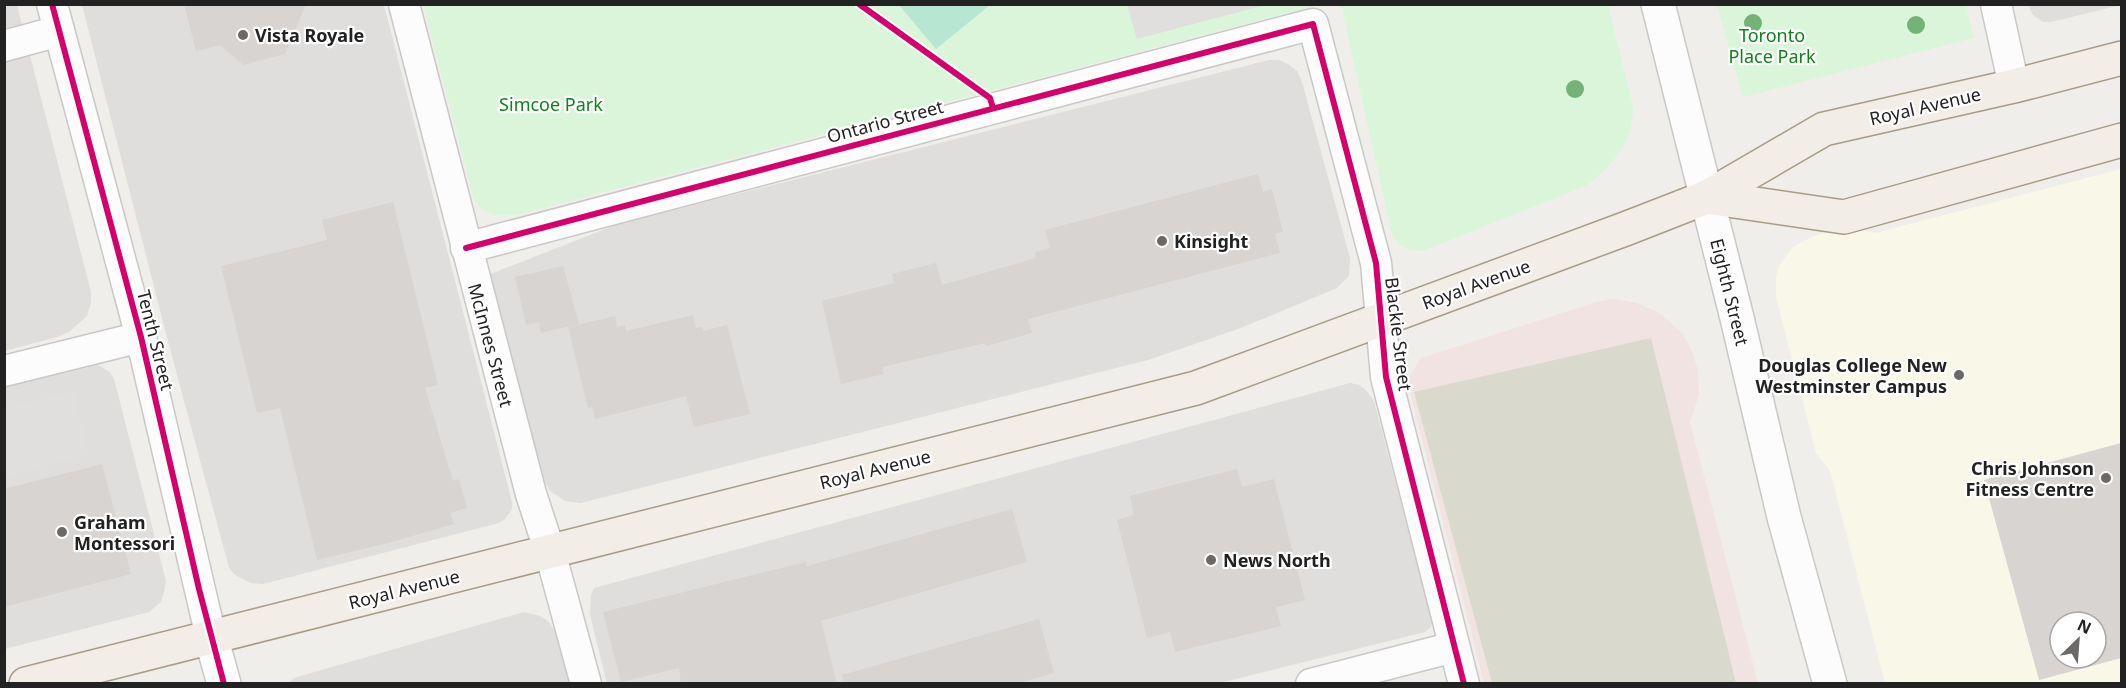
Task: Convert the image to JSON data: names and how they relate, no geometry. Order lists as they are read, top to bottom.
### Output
{
  "streets": {
    "main road": ["Royal Avenue"],
    "street": [
      "Ontario Street",
      "Eighth Street",
      "Blackie Street",
      "Tenth Street",
      "McInnes Street"
    ]
  },
  "crossings": [
    ["Royal Avenue", "Eighth Street"],
    ["Royal Avenue", "Blackie Street"],
    ["Royal Avenue", "Tenth Street"],
    ["Royal Avenue", "McInnes Street"],
    ["Ontario Street", "Blackie Street"],
    ["Ontario Street", "McInnes Street"]
  ],
  "parks": ["Toronto Place Park", "Simcoe Park"],
  "places": [
    "Vista Royale",
    "Kinsight",
    "Douglas College New Westminster Campus",
    "Chris Johnson Fitness Centre",
    "Graham Montessori",
    "News North"
  ],
  "north": "top right"
}
